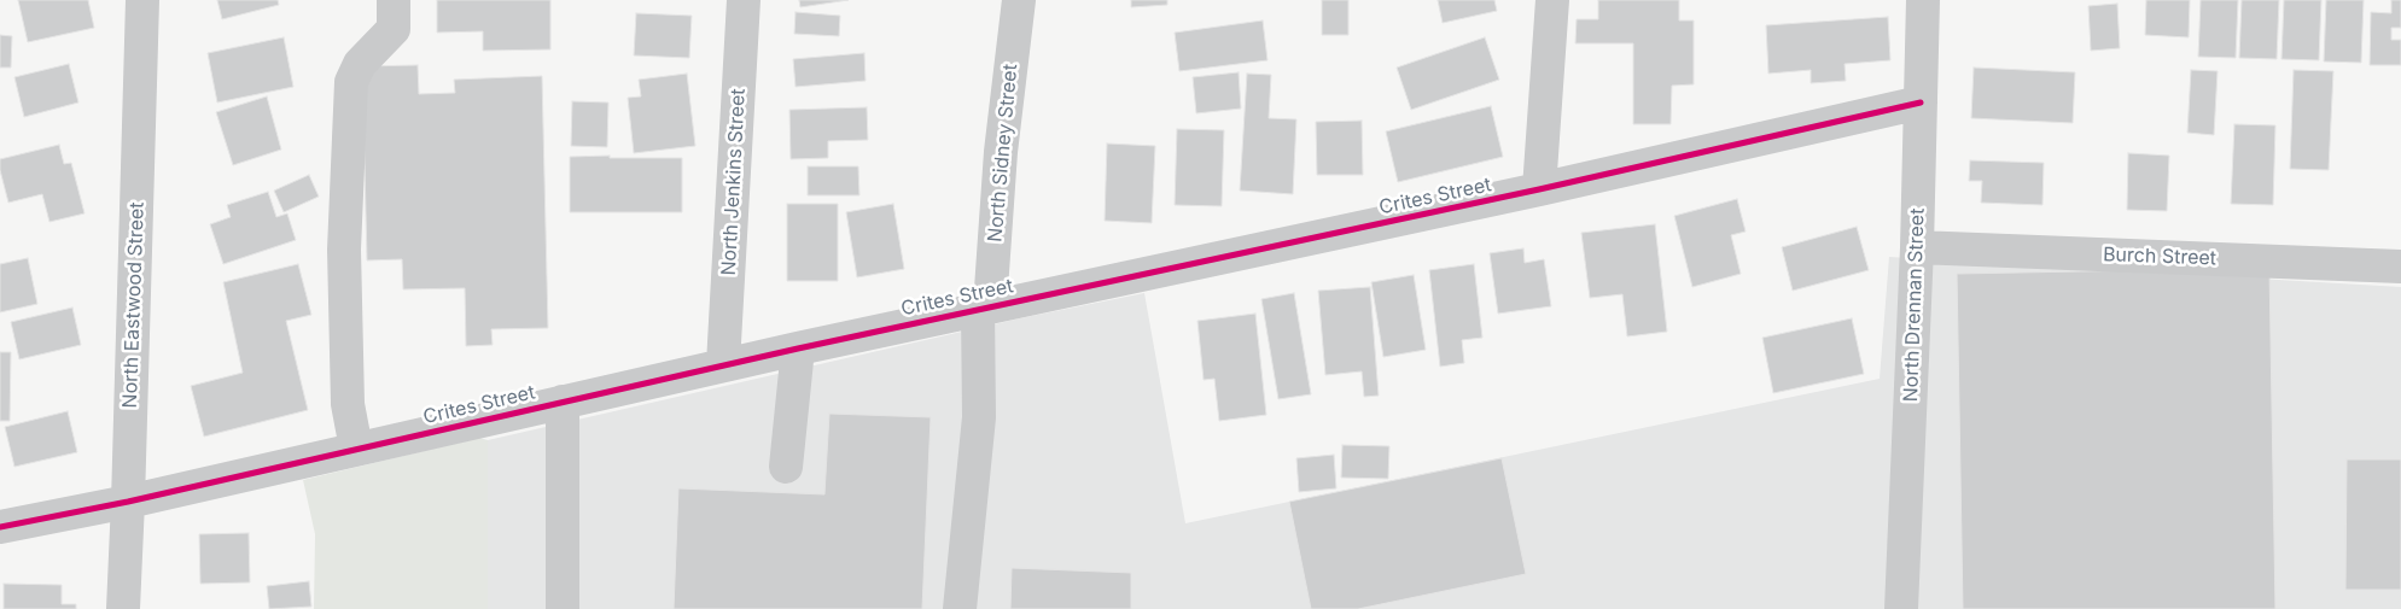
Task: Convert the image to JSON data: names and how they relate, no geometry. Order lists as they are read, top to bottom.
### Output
{
  "streets": {
    "street": [
      "North Sidney Street",
      "North Jenkins Street",
      "Crites Street",
      "Burch Street",
      "North Eastwood Street",
      "North Drennan Street"
    ]
  },
  "crossings": [
    ["North Sidney Street", "Crites Street"],
    ["North Jenkins Street", "Crites Street"],
    ["Crites Street", "North Eastwood Street"],
    ["Crites Street", "North Drennan Street"],
    ["Burch Street", "North Drennan Street"]
  ]
}
